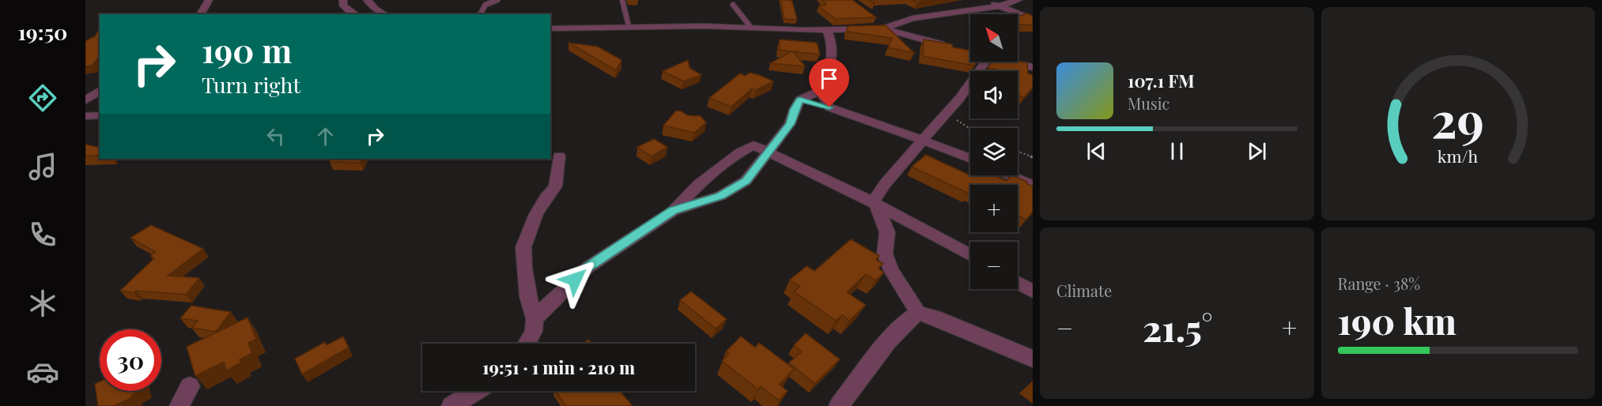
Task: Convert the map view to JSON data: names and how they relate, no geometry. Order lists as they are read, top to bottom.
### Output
{
  "north": "top left",
  "page": {
    "tabs": "19:50",
    "map_buttons": ["+", "−"],
    "turn": ["190 m", "Turn right"],
    "song": ["107.1 FM", "Music"],
    "tile": [
      "Climate",
      ["Range · 38%", "190 km"]
    ],
    "heat": ["−", "21.5°", "+"],
    "limit": "30",
    "trip": "19:51 · 1 min · 210 m",
    "gauge": ["29", "km/h"]
  }
}
